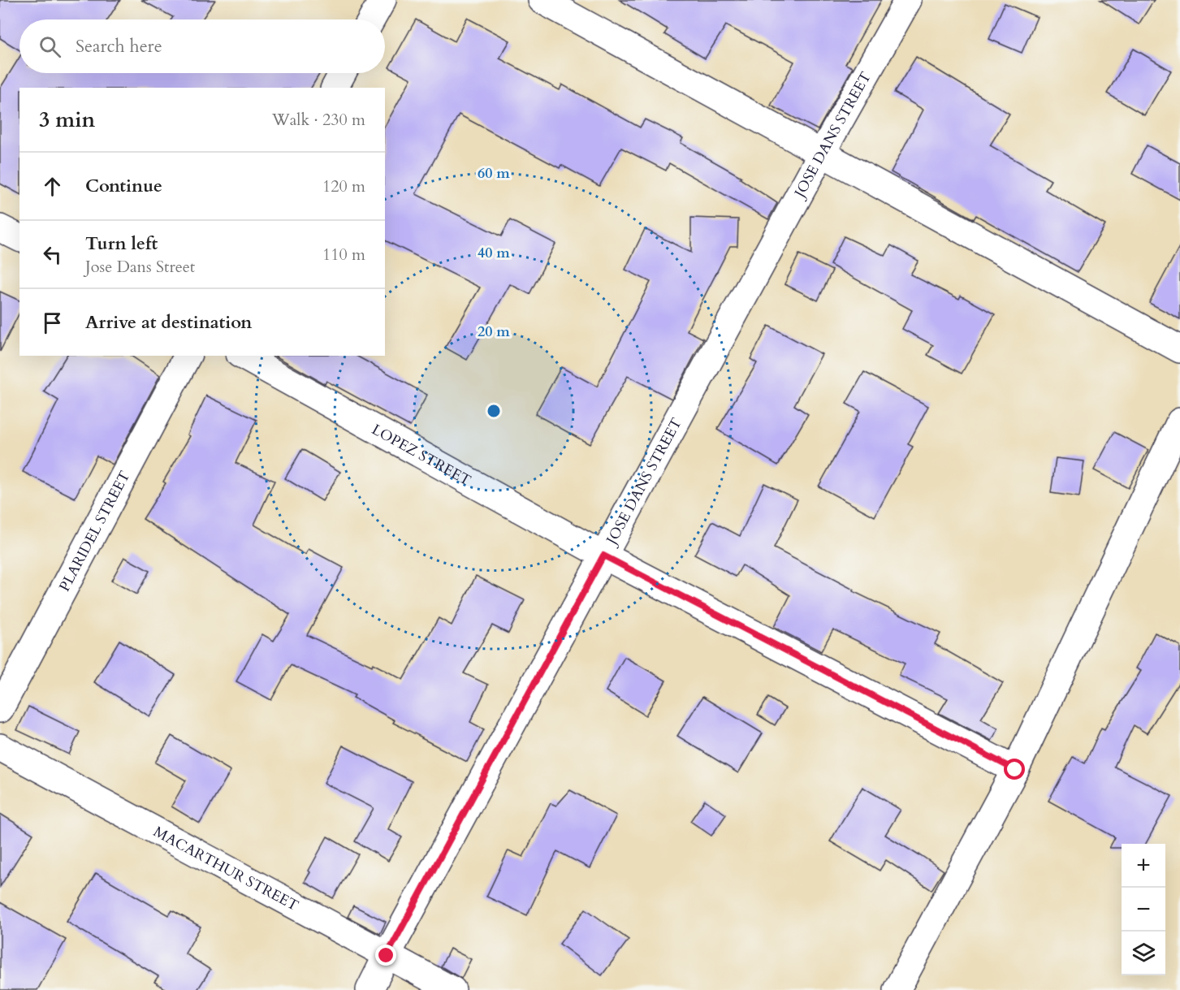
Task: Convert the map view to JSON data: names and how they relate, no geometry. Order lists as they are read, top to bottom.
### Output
{
  "streets": {
    "street": [
      "JOSE DANS STREET",
      "LOPEZ STREET",
      "PLARIDEL STREET",
      "MACARTHUR STREET"
    ]
  },
  "crossings": [
    ["JOSE DANS STREET", "LOPEZ STREET"],
    ["JOSE DANS STREET", "MACARTHUR STREET"]
  ],
  "page": {
    "search": "Search here",
    "heading": ["3 min", "Walk · 230 m"],
    "list": [
      ["Continue", "120 m"],
      ["Turn left", "Jose Dans Street", "110 m"],
      "Arrive at destination"
    ],
    "map_buttons": ["+", "−"]
  },
  "rings": ["60 m", "40 m", "20 m"]
}
